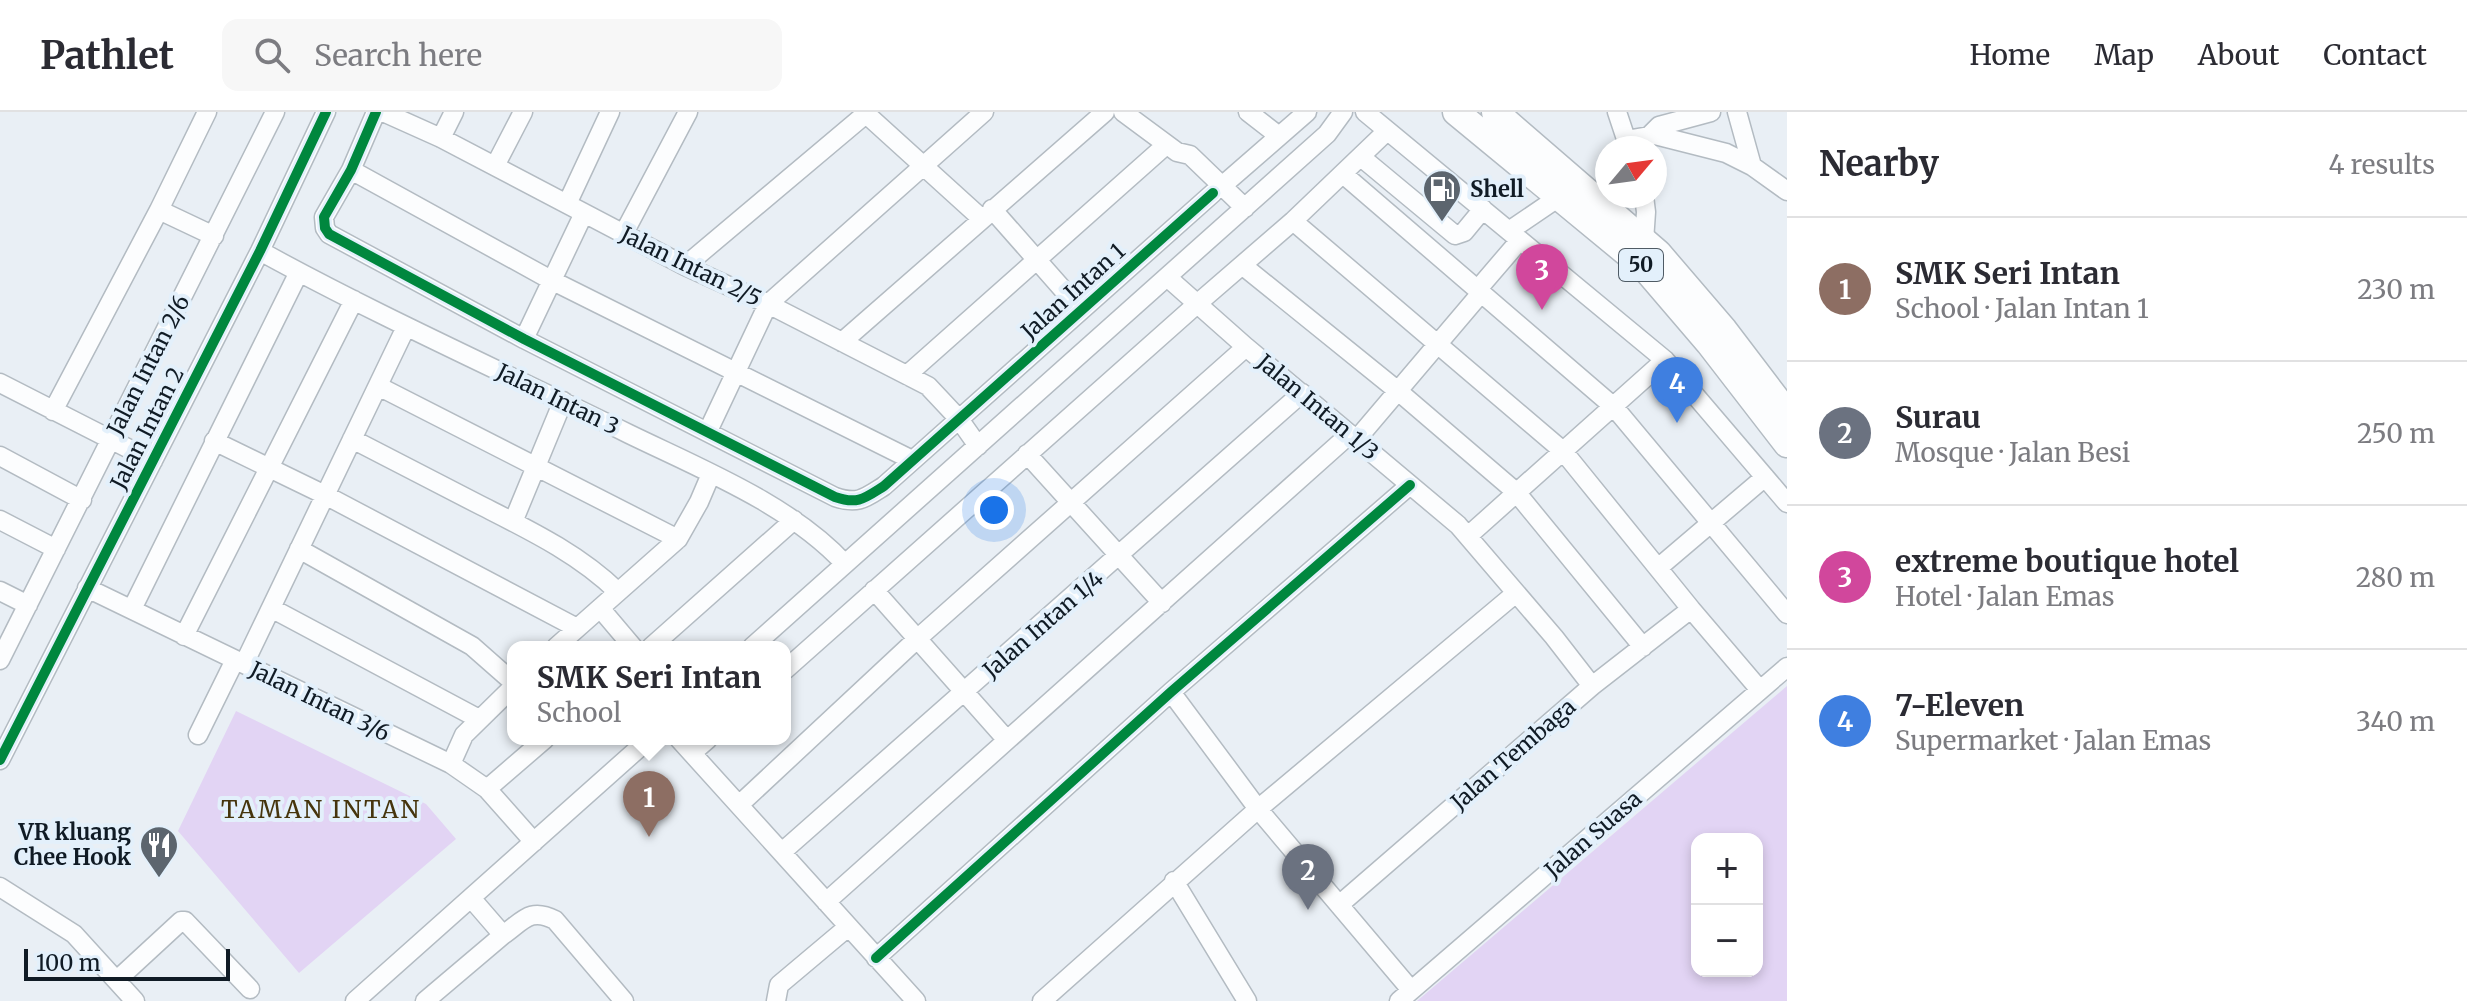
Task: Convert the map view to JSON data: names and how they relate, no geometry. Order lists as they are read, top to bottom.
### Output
{
  "streets": {
    "highway": ["50"],
    "street": [
      "Jalan Intan 2/5",
      "Jalan Intan 1",
      "Jalan Intan 2/6",
      "Jalan Intan 3",
      "Jalan Intan 1/3",
      "Jalan Intan 2",
      "Jalan Intan 1/4",
      "Jalan Intan 3/6",
      "Jalan Tembaga",
      "Jalan Suasa"
    ]
  },
  "crossings": [
    ["Jalan Intan 2/5", "Jalan Intan 1"],
    ["Jalan Intan 3", "Jalan Intan 2"],
    ["Jalan Intan 1/3", "Jalan Intan 1/4"],
    ["Jalan Intan 1/3", "Jalan Tembaga"],
    ["Jalan Intan 2", "Jalan Intan 3/6"]
  ],
  "districts": ["TAMAN INTAN"],
  "places": {
    "fuel station": ["Shell"],
    "restaurant": ["VR kluang Chee Hook"]
  },
  "scale_bar": "100 m",
  "north": "top right",
  "page": {
    "header": "Pathlet",
    "search": "Search here",
    "nav": [
      "Home",
      "Map",
      "About",
      "Contact"
    ],
    "heading": ["Nearby", "4 results"],
    "list": [
      {
        "mark": "1",
        "name": "SMK Seri Intan",
        "note": "School · Jalan Intan 1",
        "value": "230 m"
      },
      {
        "mark": "2",
        "name": "Surau",
        "note": "Mosque · Jalan Besi",
        "value": "250 m"
      },
      {
        "mark": "3",
        "name": "extreme boutique hotel",
        "note": "Hotel · Jalan Emas",
        "value": "280 m"
      },
      {
        "mark": "4",
        "name": "7-Eleven",
        "note": "Supermarket · Jalan Emas",
        "value": "340 m"
      }
    ],
    "pins": [
      "3",
      "4",
      "1",
      "2"
    ],
    "popup": ["SMK Seri Intan", "School"],
    "map_buttons": ["+", "−"],
    "scale": "100 m"
  }
}
